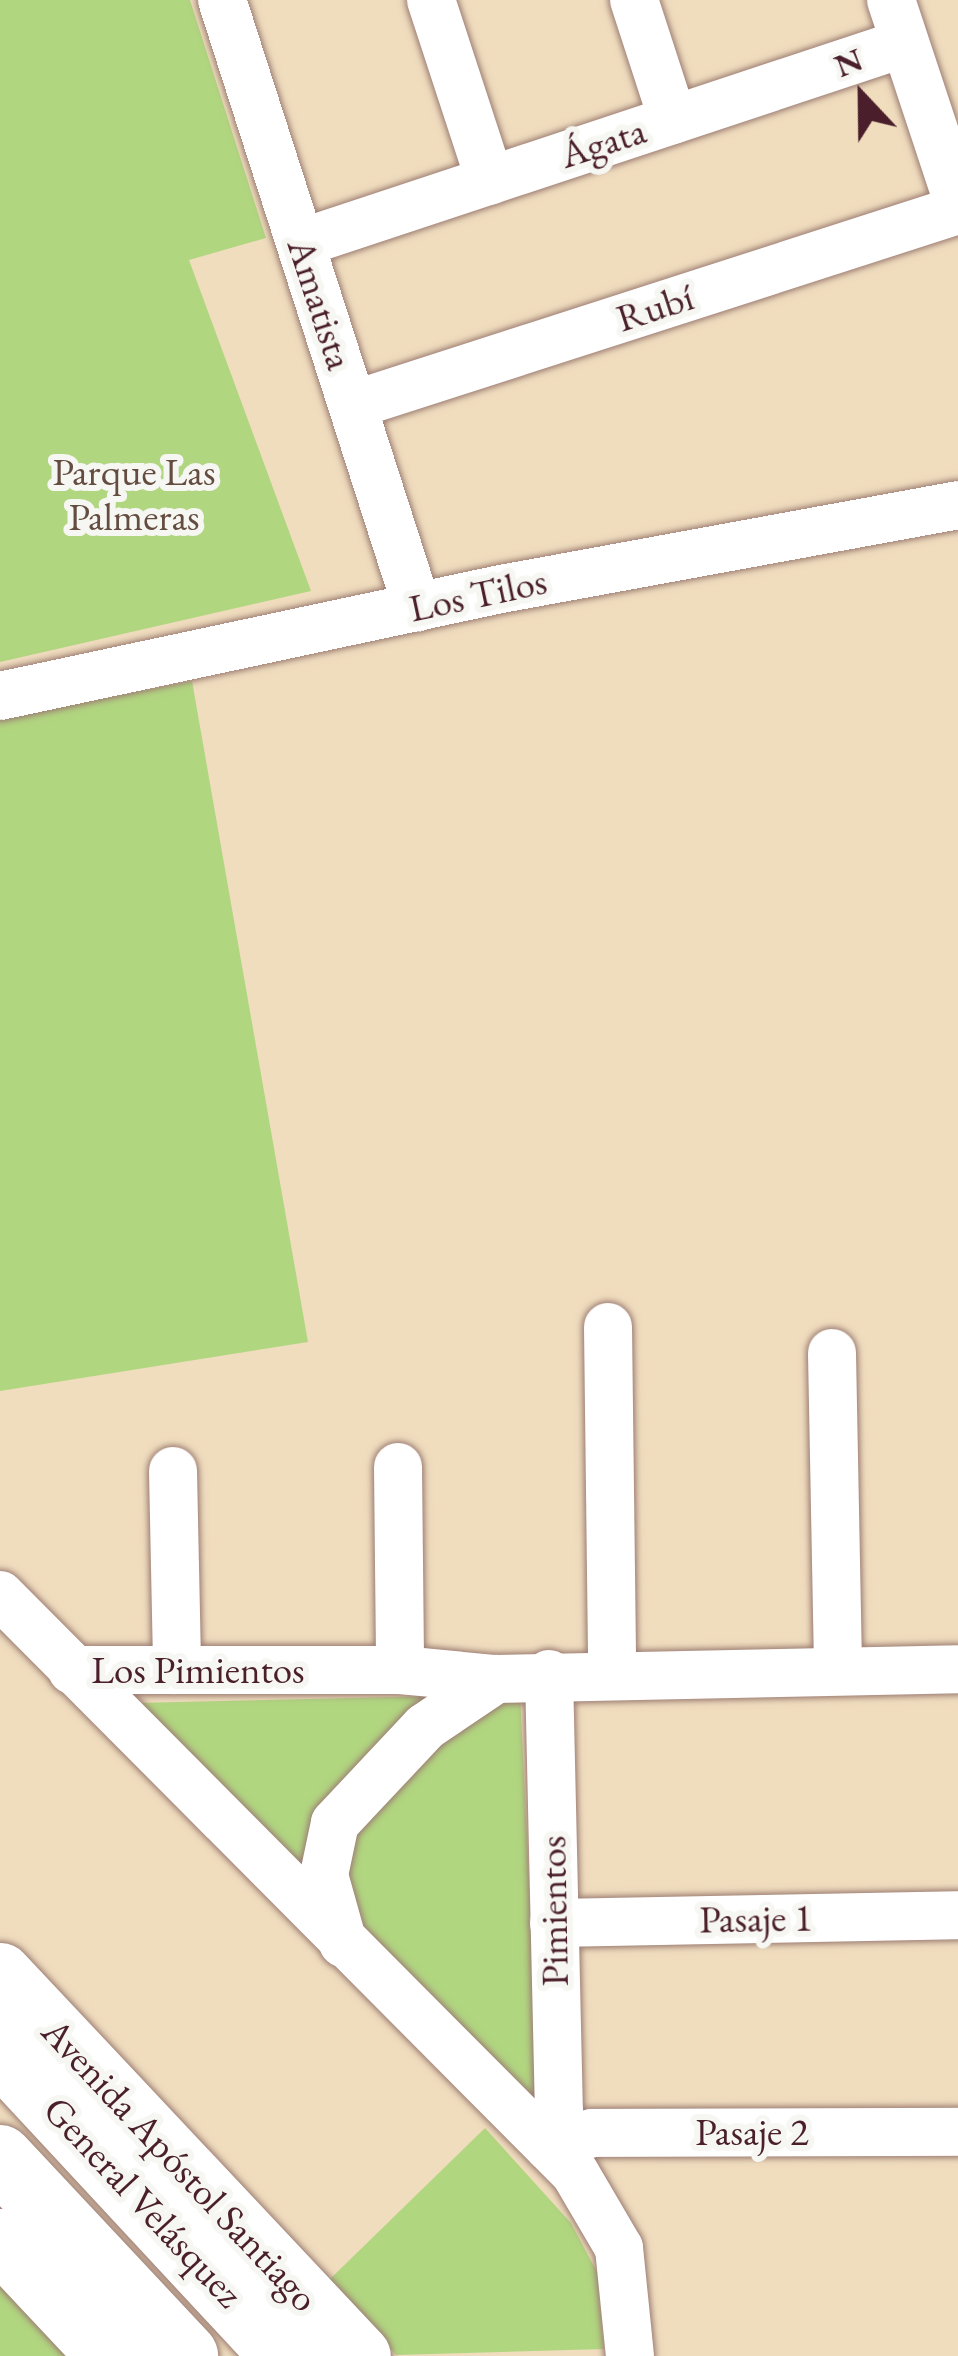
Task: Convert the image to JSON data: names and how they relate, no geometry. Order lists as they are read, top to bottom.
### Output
{
  "streets": {
    "highway": ["General Velásquez"],
    "main road": ["Avenida Apóstol Santiago"],
    "street": [
      "Ágata",
      "Amatista",
      "Rubí",
      "Los Tilos",
      "Los Pimientos",
      "Pimientos",
      "Pasaje 1",
      "Pasaje 2"
    ]
  },
  "crossings": [
    ["Ágata", "Amatista"],
    ["Amatista", "Rubí"],
    ["Amatista", "Los Tilos"],
    ["Los Pimientos", "Pimientos"],
    ["Los Pimientos", "Pasaje 2"],
    ["Pimientos", "Pasaje 1"],
    ["Pimientos", "Pasaje 2"]
  ],
  "parks": ["Parque Las Palmeras"],
  "north": "top"
}
